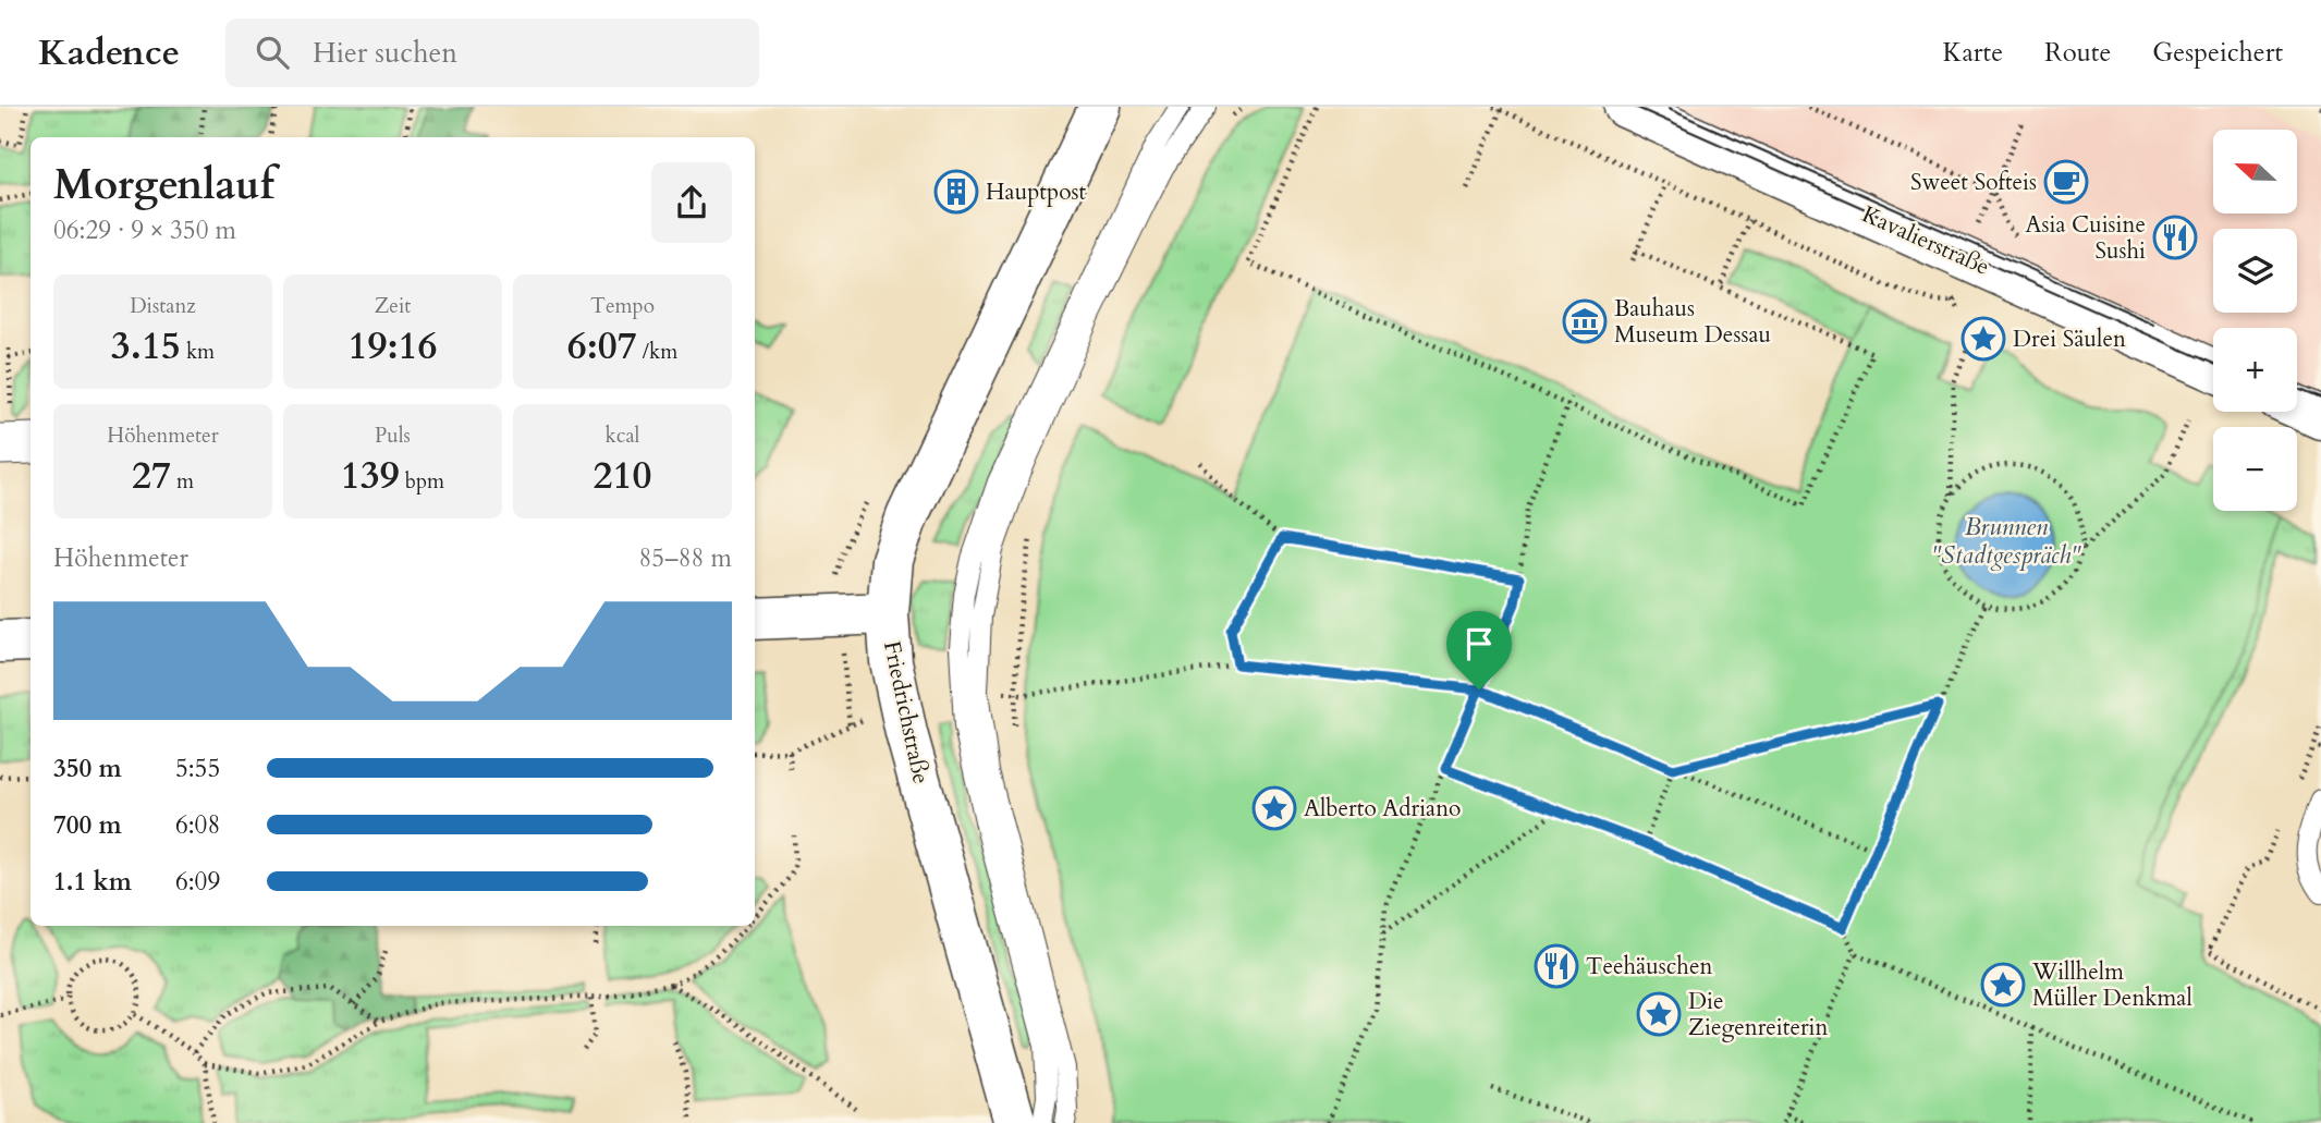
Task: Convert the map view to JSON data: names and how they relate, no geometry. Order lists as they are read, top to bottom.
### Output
{
  "streets": {
    "street": ["Kavalierstraße", "Friedrichstraße"]
  },
  "water": ["Brunnen \"Stadtgespräch\""],
  "places": {
    "cafe": ["Sweet Softeis"],
    "building": ["Hauptpost"],
    "restaurant": ["Asia Cuisine Sushi", "Teehäuschen"],
    "museum": ["Bauhaus Museum Dessau"],
    "place": [
      "Drei Säulen",
      "Alberto Adriano",
      "Willhelm Müller Denkmal",
      "Die Ziegenreiterin"
    ]
  },
  "north": "left",
  "page": {
    "header": "Kadence",
    "search": "Hier suchen",
    "nav": ["Karte", "Route", "Gespeichert"],
    "map_buttons": ["+", "−"],
    "heading": ["Morgenlauf", "06:29 · 9 × 350 m"],
    "stats": [
      ["Distanz", "3.15 km"],
      ["Zeit", "19:16"],
      ["Tempo", "6:07 /km"],
      ["Höhenmeter", "27 m"],
      ["Puls", "139 bpm"],
      ["kcal", "210"]
    ],
    "chart": ["Höhenmeter", "85–88 m"],
    "list": [
      {
        "name": "350 m",
        "note": "5:55"
      },
      {
        "name": "700 m",
        "note": "6:08"
      },
      {
        "name": "1.1 km",
        "note": "6:09"
      }
    ]
  }
}
